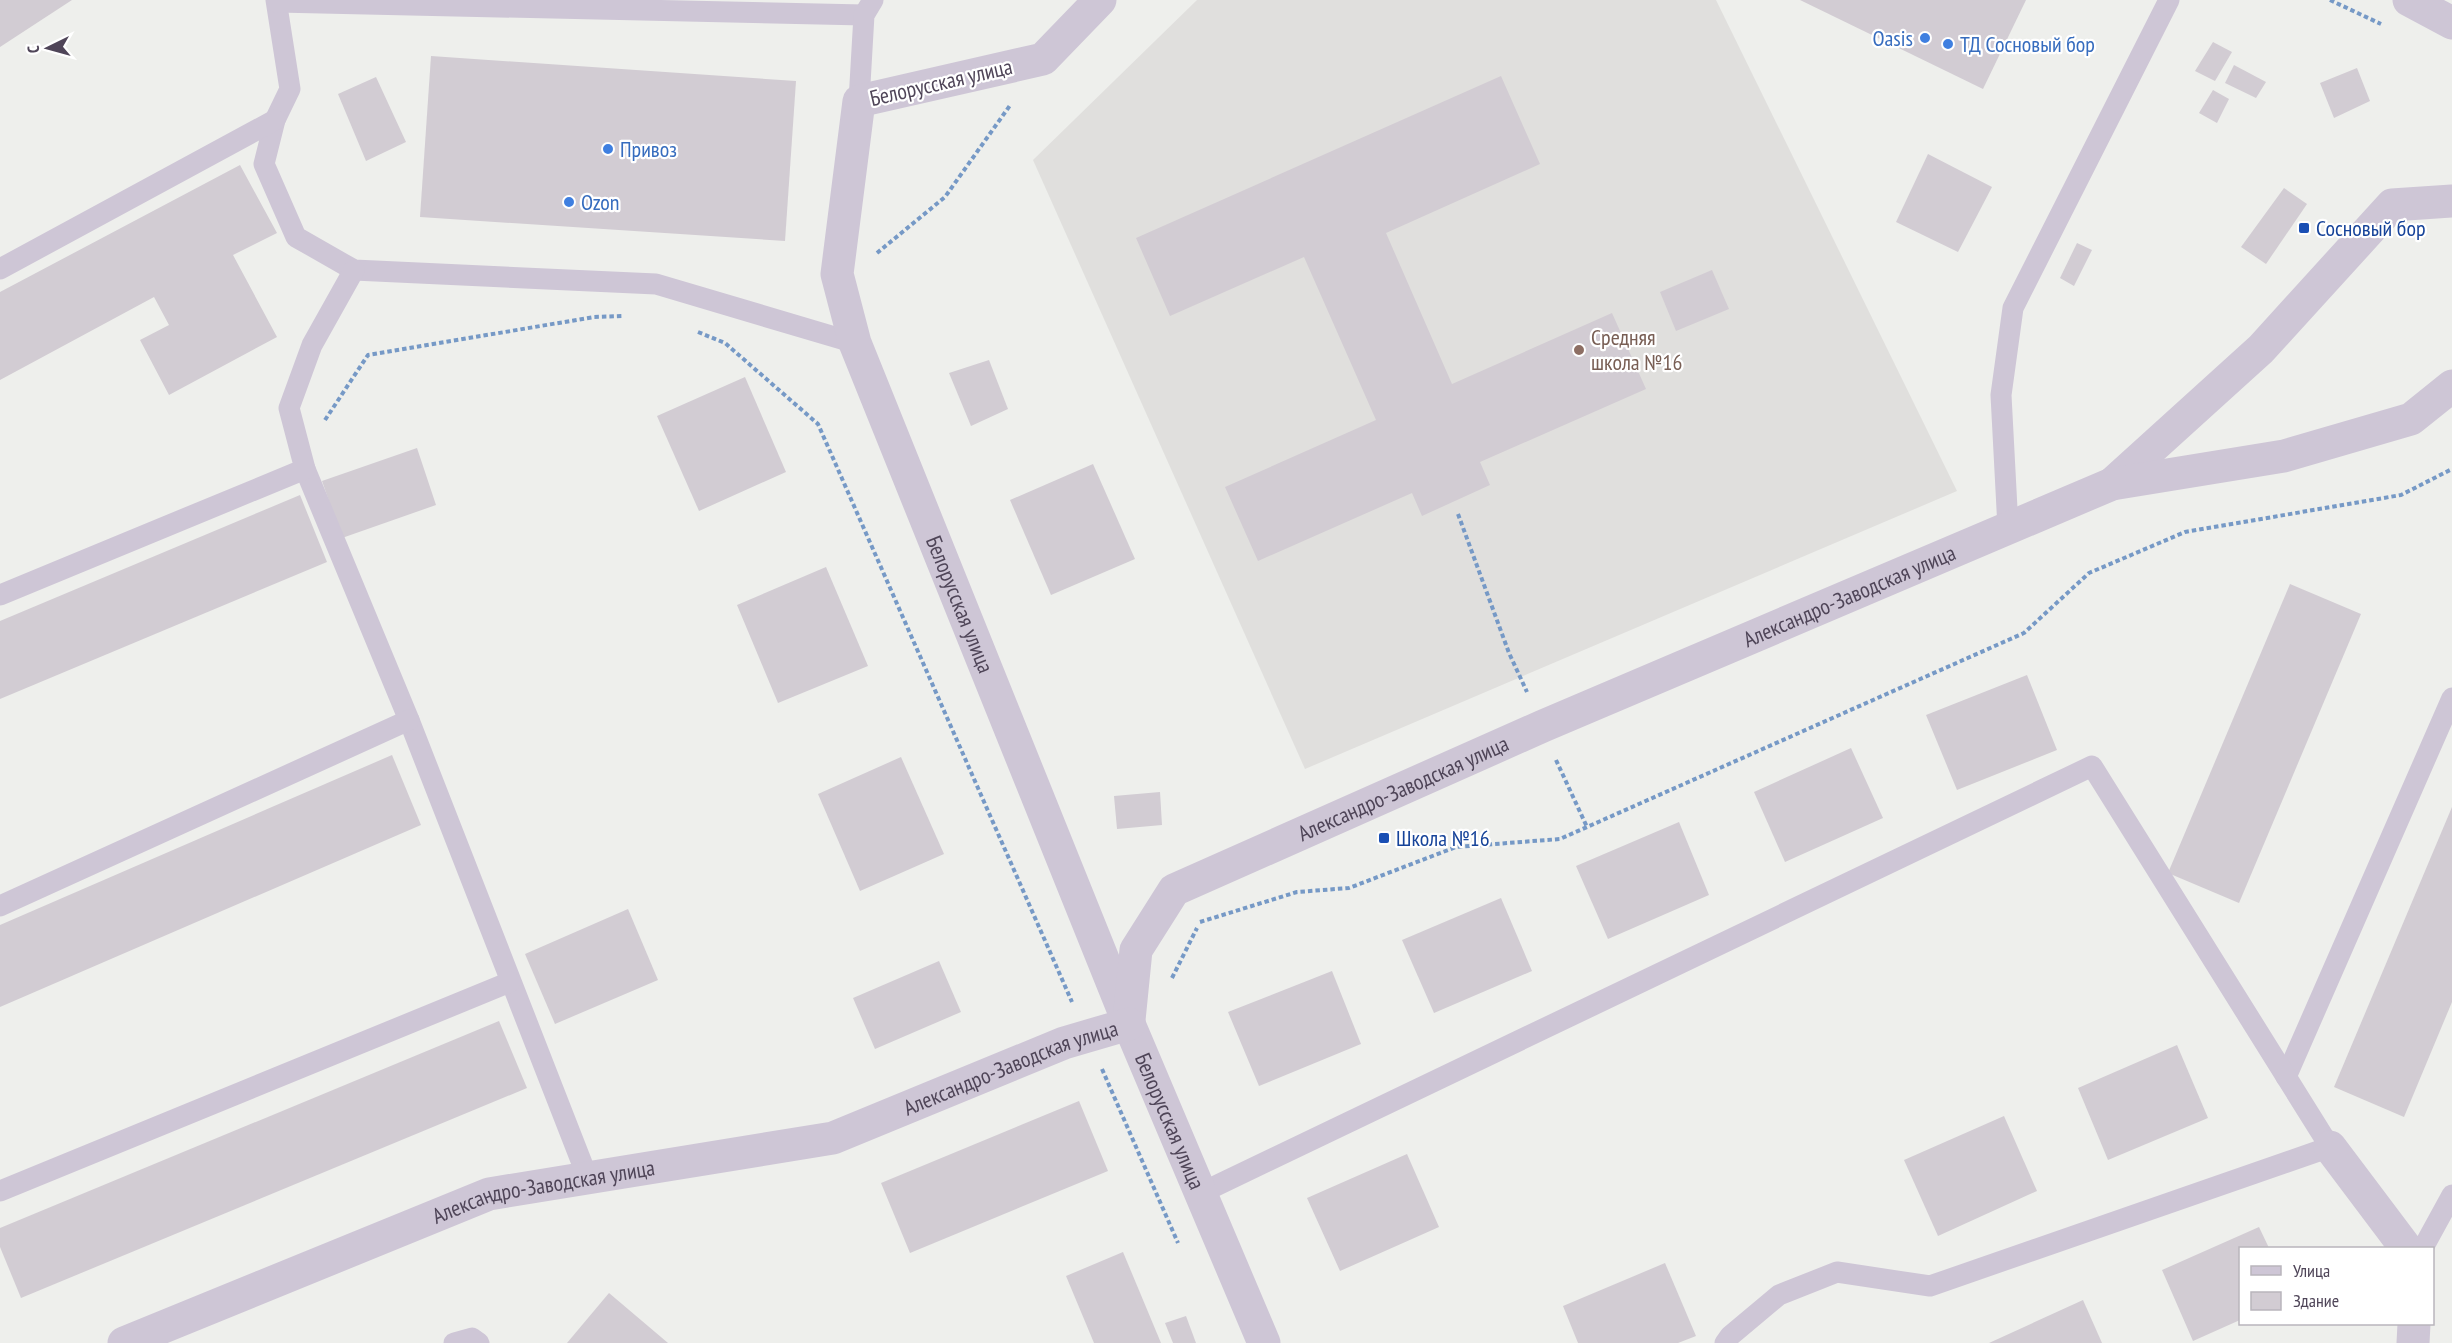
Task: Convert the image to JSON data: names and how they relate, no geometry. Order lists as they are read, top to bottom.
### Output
{
  "streets": {
    "street": ["Белорусская улица", "Александро-Заводская улица"]
  },
  "crossings": [
    ["Белорусская улица", "Александро-Заводская улица"]
  ],
  "places": {
    "other": [
      "Oasis",
      "ТД Сосновый бор",
      "Привоз",
      "Ozon",
      "Средняя школа №16"
    ],
    "transit": ["Сосновый бор", "Школа №16"]
  },
  "legend": ["Улица", "Здание"],
  "north": "left"
}
